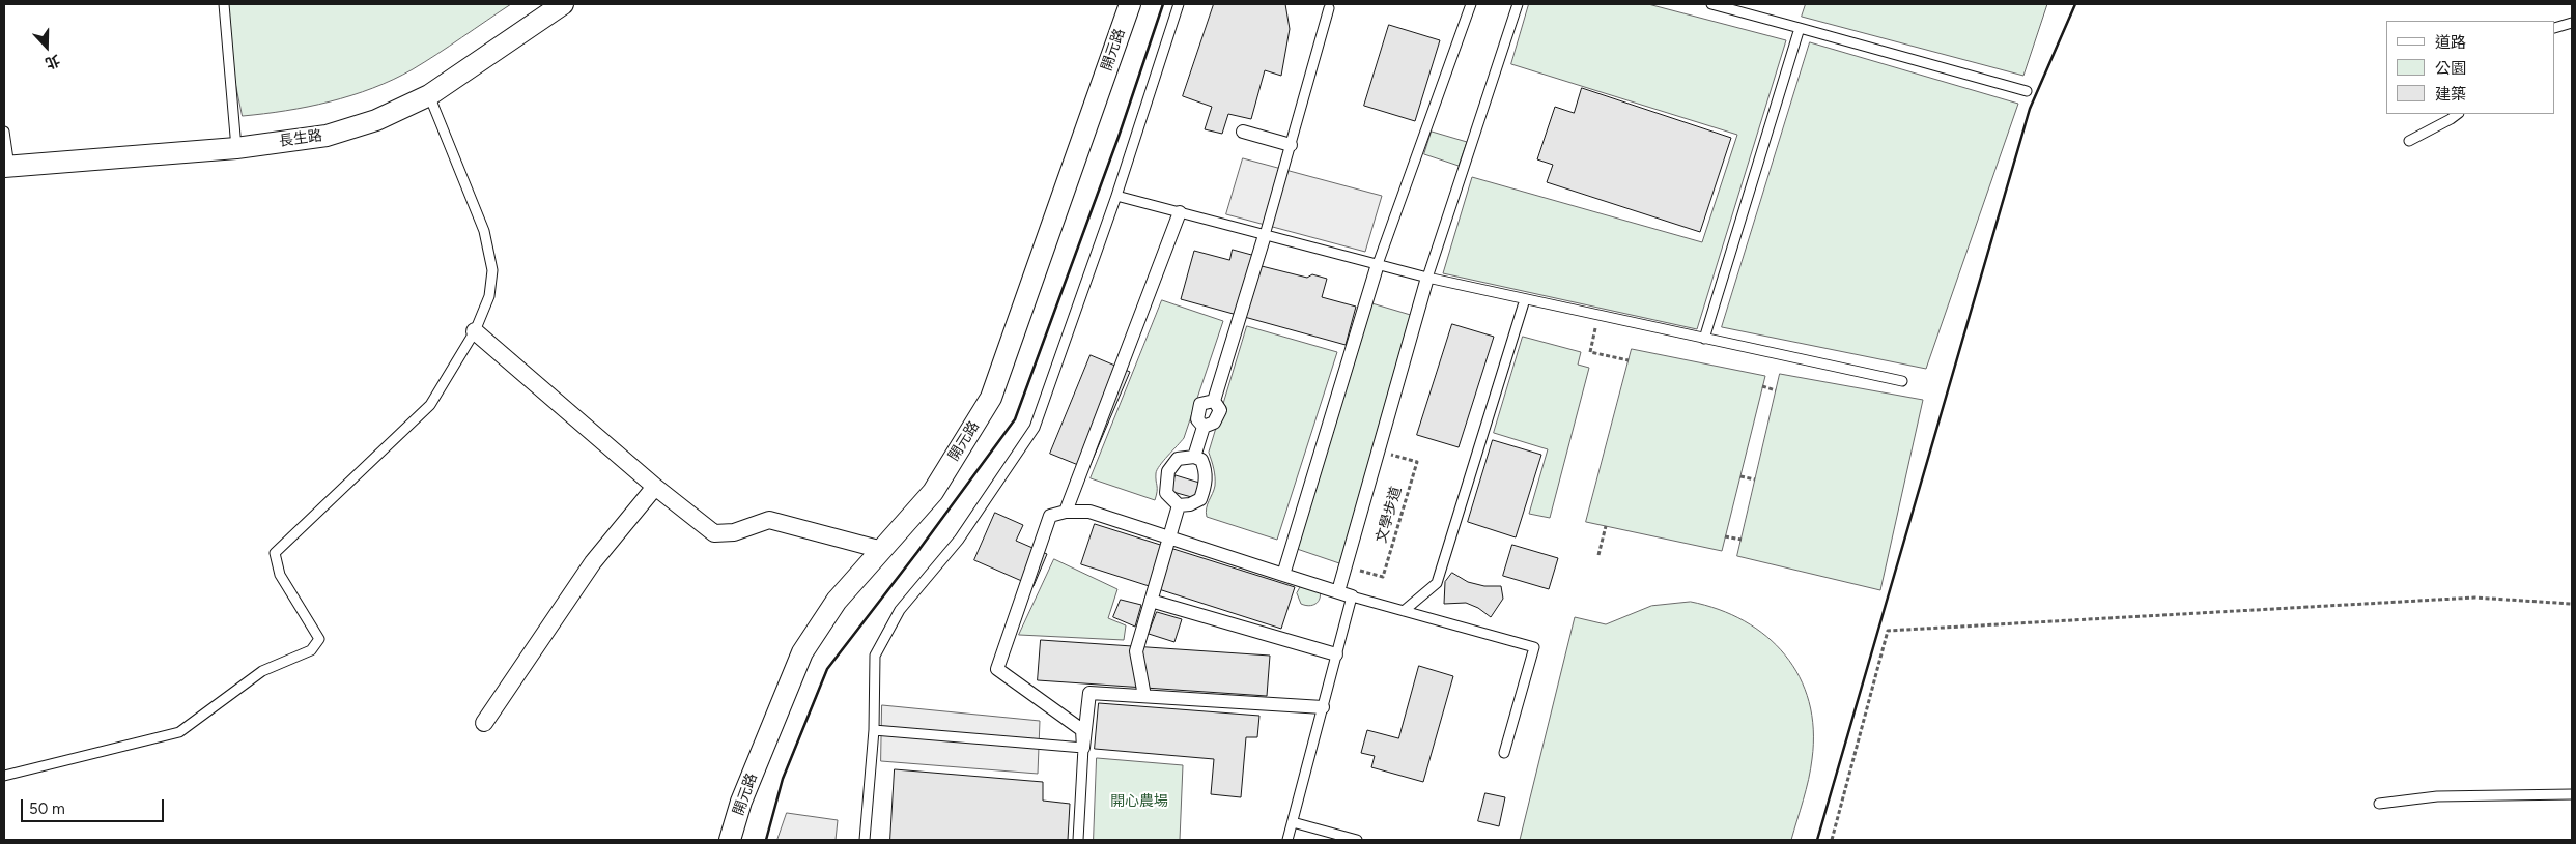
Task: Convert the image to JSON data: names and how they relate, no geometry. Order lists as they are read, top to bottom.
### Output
{
  "streets": {
    "street": ["開元路", "長生路"],
    "path": ["文學步道"]
  },
  "parks": ["開心農場"],
  "legend": ["道路", "公園", "建築"],
  "scale_bar": "50 m",
  "north": "bottom"
}
